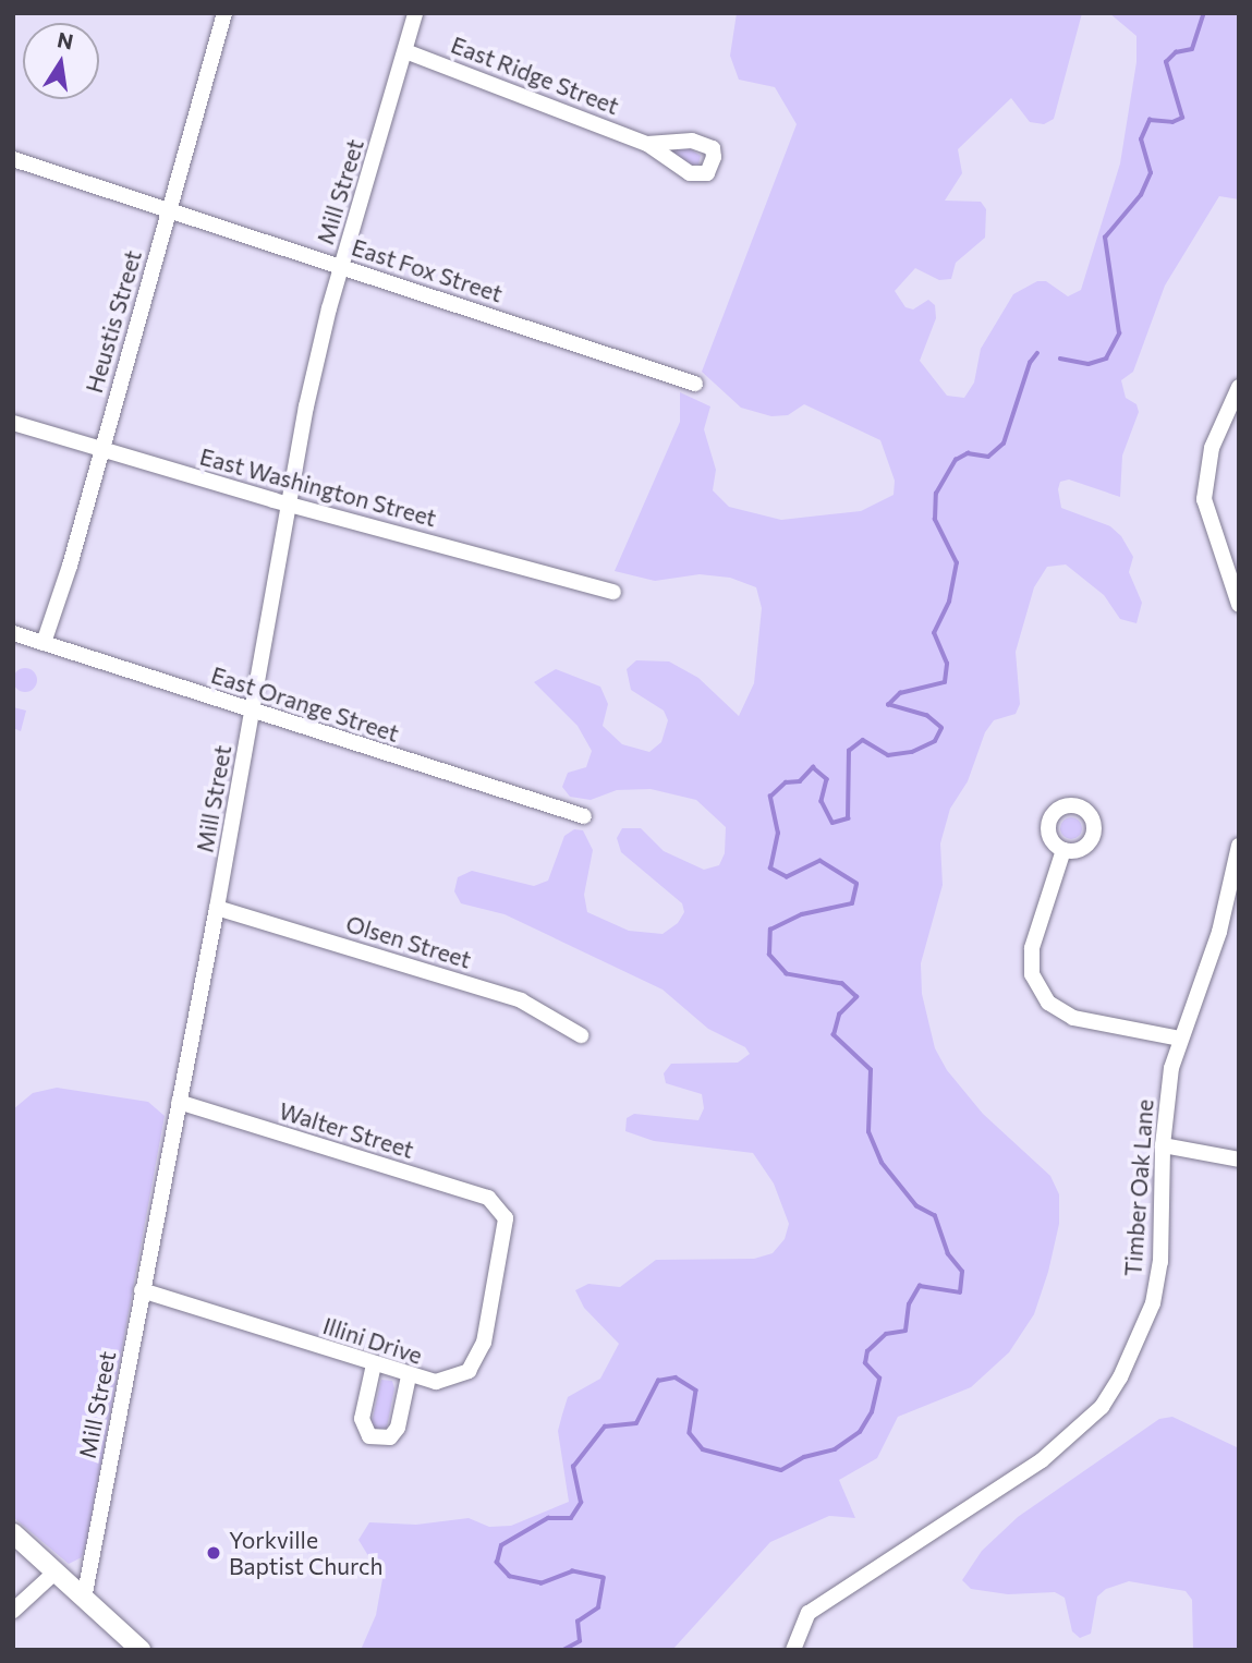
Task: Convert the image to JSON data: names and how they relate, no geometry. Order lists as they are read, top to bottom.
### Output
{
  "streets": {
    "street": [
      "East Ridge Street",
      "Mill Street",
      "East Fox Street",
      "Heustis Street",
      "East Washington Street",
      "East Orange Street",
      "Olsen Street",
      "Walter Street",
      "Timber Oak Lane",
      "Illini Drive"
    ]
  },
  "crossings": [
    ["East Ridge Street", "Mill Street"],
    ["Mill Street", "East Fox Street"],
    ["Mill Street", "East Washington Street"],
    ["Mill Street", "East Orange Street"],
    ["Mill Street", "Olsen Street"],
    ["Mill Street", "Walter Street"],
    ["Mill Street", "Illini Drive"],
    ["East Fox Street", "Heustis Street"],
    ["Heustis Street", "East Washington Street"],
    ["Heustis Street", "East Orange Street"],
    ["Walter Street", "Illini Drive"]
  ],
  "places": ["Yorkville Baptist Church"],
  "north": "top"
}
